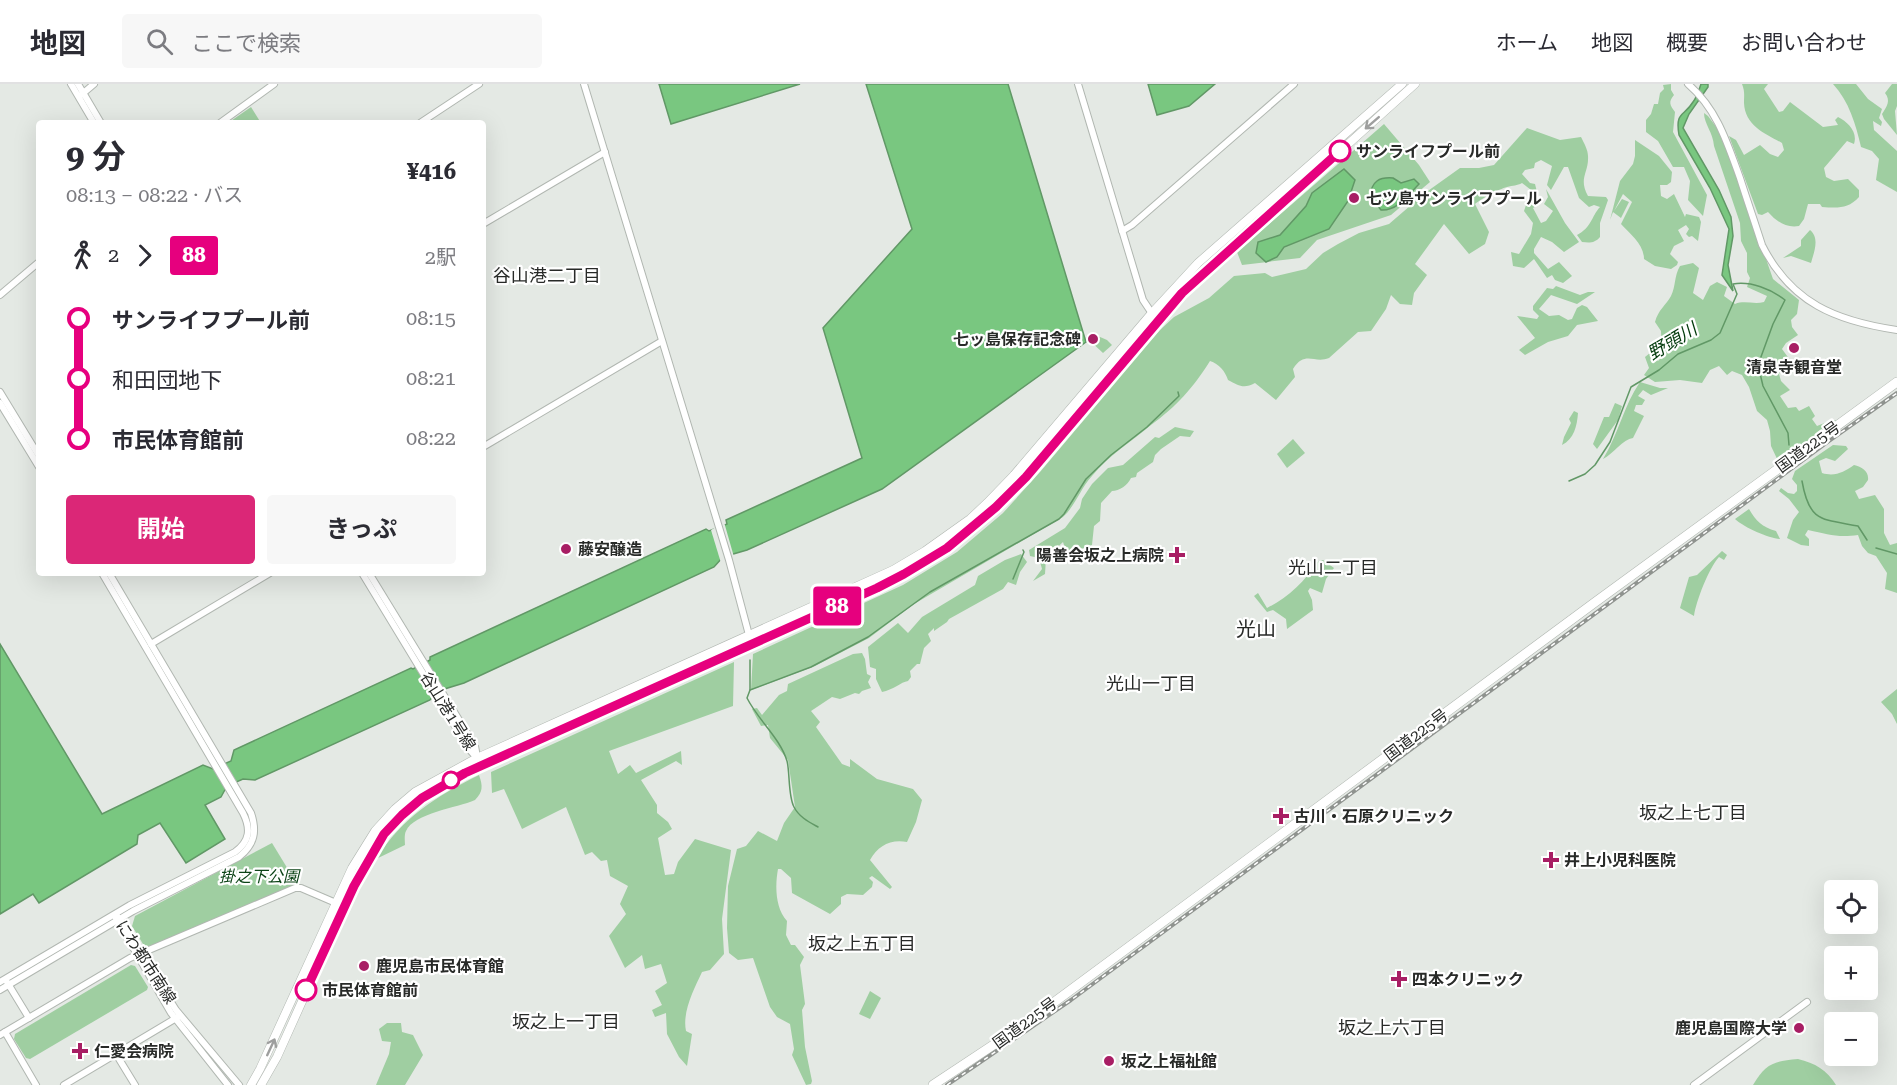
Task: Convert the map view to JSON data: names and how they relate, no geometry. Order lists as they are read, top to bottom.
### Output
{
  "streets": {
    "highway": ["国道225号"],
    "street": ["谷山港1号線", "にわ都市南線"]
  },
  "districts": [
    "谷山港二丁目",
    "光山二丁目",
    "光山",
    "光山一丁目",
    "坂之上七丁目",
    "坂之上五丁目",
    "坂之上一丁目",
    "坂之上六丁目"
  ],
  "water": ["野頭川"],
  "parks": ["掛之下公園"],
  "places": {
    "other": [
      "サンライフプール前",
      "七ツ島サンライフプール",
      "七ッ島保存記念碑",
      "清泉寺観音堂",
      "藤安醸造",
      "鹿児島市民体育館",
      "市民体育館前",
      "鹿児島国際大学",
      "坂之上福祉館"
    ],
    "health": [
      "陽善会坂之上病院",
      "古川・石原クリニック",
      "井上小児科医院",
      "四本クリニック",
      "仁愛会病院"
    ]
  },
  "lines": ["bus line 88"],
  "page": {
    "header": "地図",
    "search": "ここで検索",
    "nav": [
      "ホーム",
      "地図",
      "概要",
      "お問い合わせ"
    ],
    "on_map": "88",
    "heading": ["9 分", "08:13 – 08:22 · バス", "¥416"],
    "legs": ["2", "88", "2駅"],
    "list": [
      {
        "name": "サンライフプール前",
        "value": "08:15"
      },
      {
        "name": "和田団地下",
        "value": "08:21"
      },
      {
        "name": "市民体育館前",
        "value": "08:22"
      }
    ],
    "buttons": ["開始", "きっぷ"],
    "map_buttons": ["+", "−"]
  }
}
